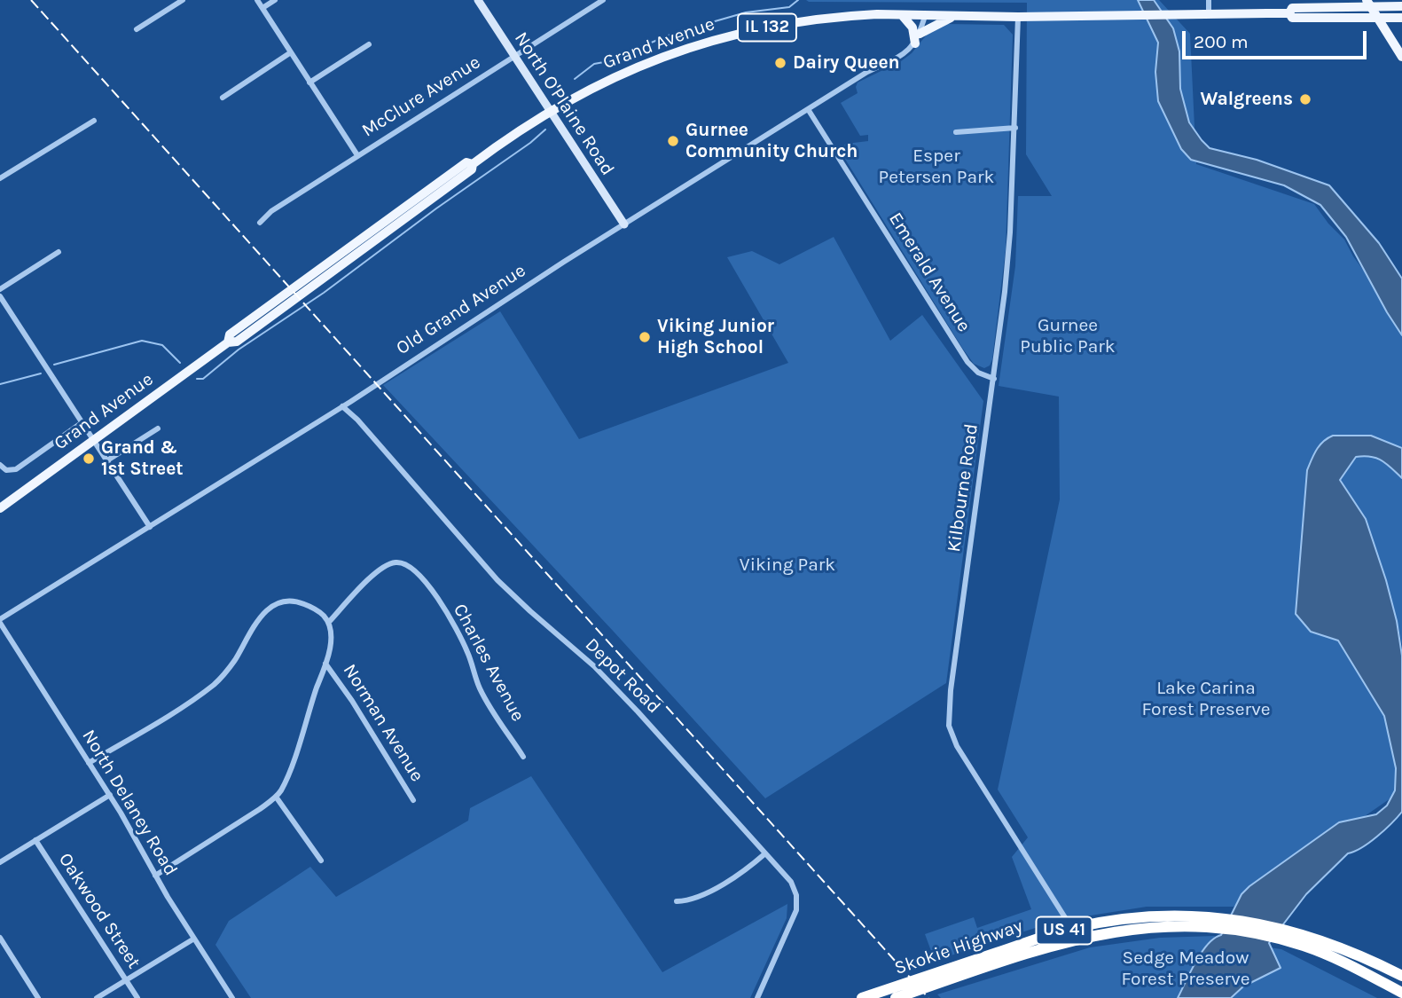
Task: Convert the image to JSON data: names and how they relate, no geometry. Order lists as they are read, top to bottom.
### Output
{
  "streets": {
    "highway": ["US 41", "Skokie Highway"],
    "main road": ["IL 132", "Grand Avenue"],
    "street": [
      "McClure Avenue",
      "North O'Plaine Road",
      "Emerald Avenue",
      "Old Grand Avenue",
      "Kilbourne Road",
      "Charles Avenue",
      "Depot Road",
      "Norman Avenue",
      "North Delaney Road",
      "Oakwood Street"
    ]
  },
  "crossings": [
    ["Grand Avenue", "North O'Plaine Road"],
    ["Grand Avenue", "Old Grand Avenue"],
    ["Grand Avenue", "Kilbourne Road"],
    ["McClure Avenue", "North O'Plaine Road"],
    ["North O'Plaine Road", "Old Grand Avenue"],
    ["Emerald Avenue", "Old Grand Avenue"],
    ["Emerald Avenue", "Kilbourne Road"],
    ["Old Grand Avenue", "Depot Road"],
    ["Old Grand Avenue", "North Delaney Road"],
    ["Kilbourne Road", "Skokie Highway"],
    ["US 41", "Skokie Highway"]
  ],
  "parks": [
    "Esper Petersen Park",
    "Gurnee Public Park",
    "Viking Park",
    "Lake Carina Forest Preserve",
    "Sedge Meadow Forest Preserve"
  ],
  "places": [
    "Dairy Queen",
    "Walgreens",
    "Gurnee Community Church",
    "Viking Junior High School",
    "Grand & 1st Street"
  ],
  "scale_bar": "200 m"
}
